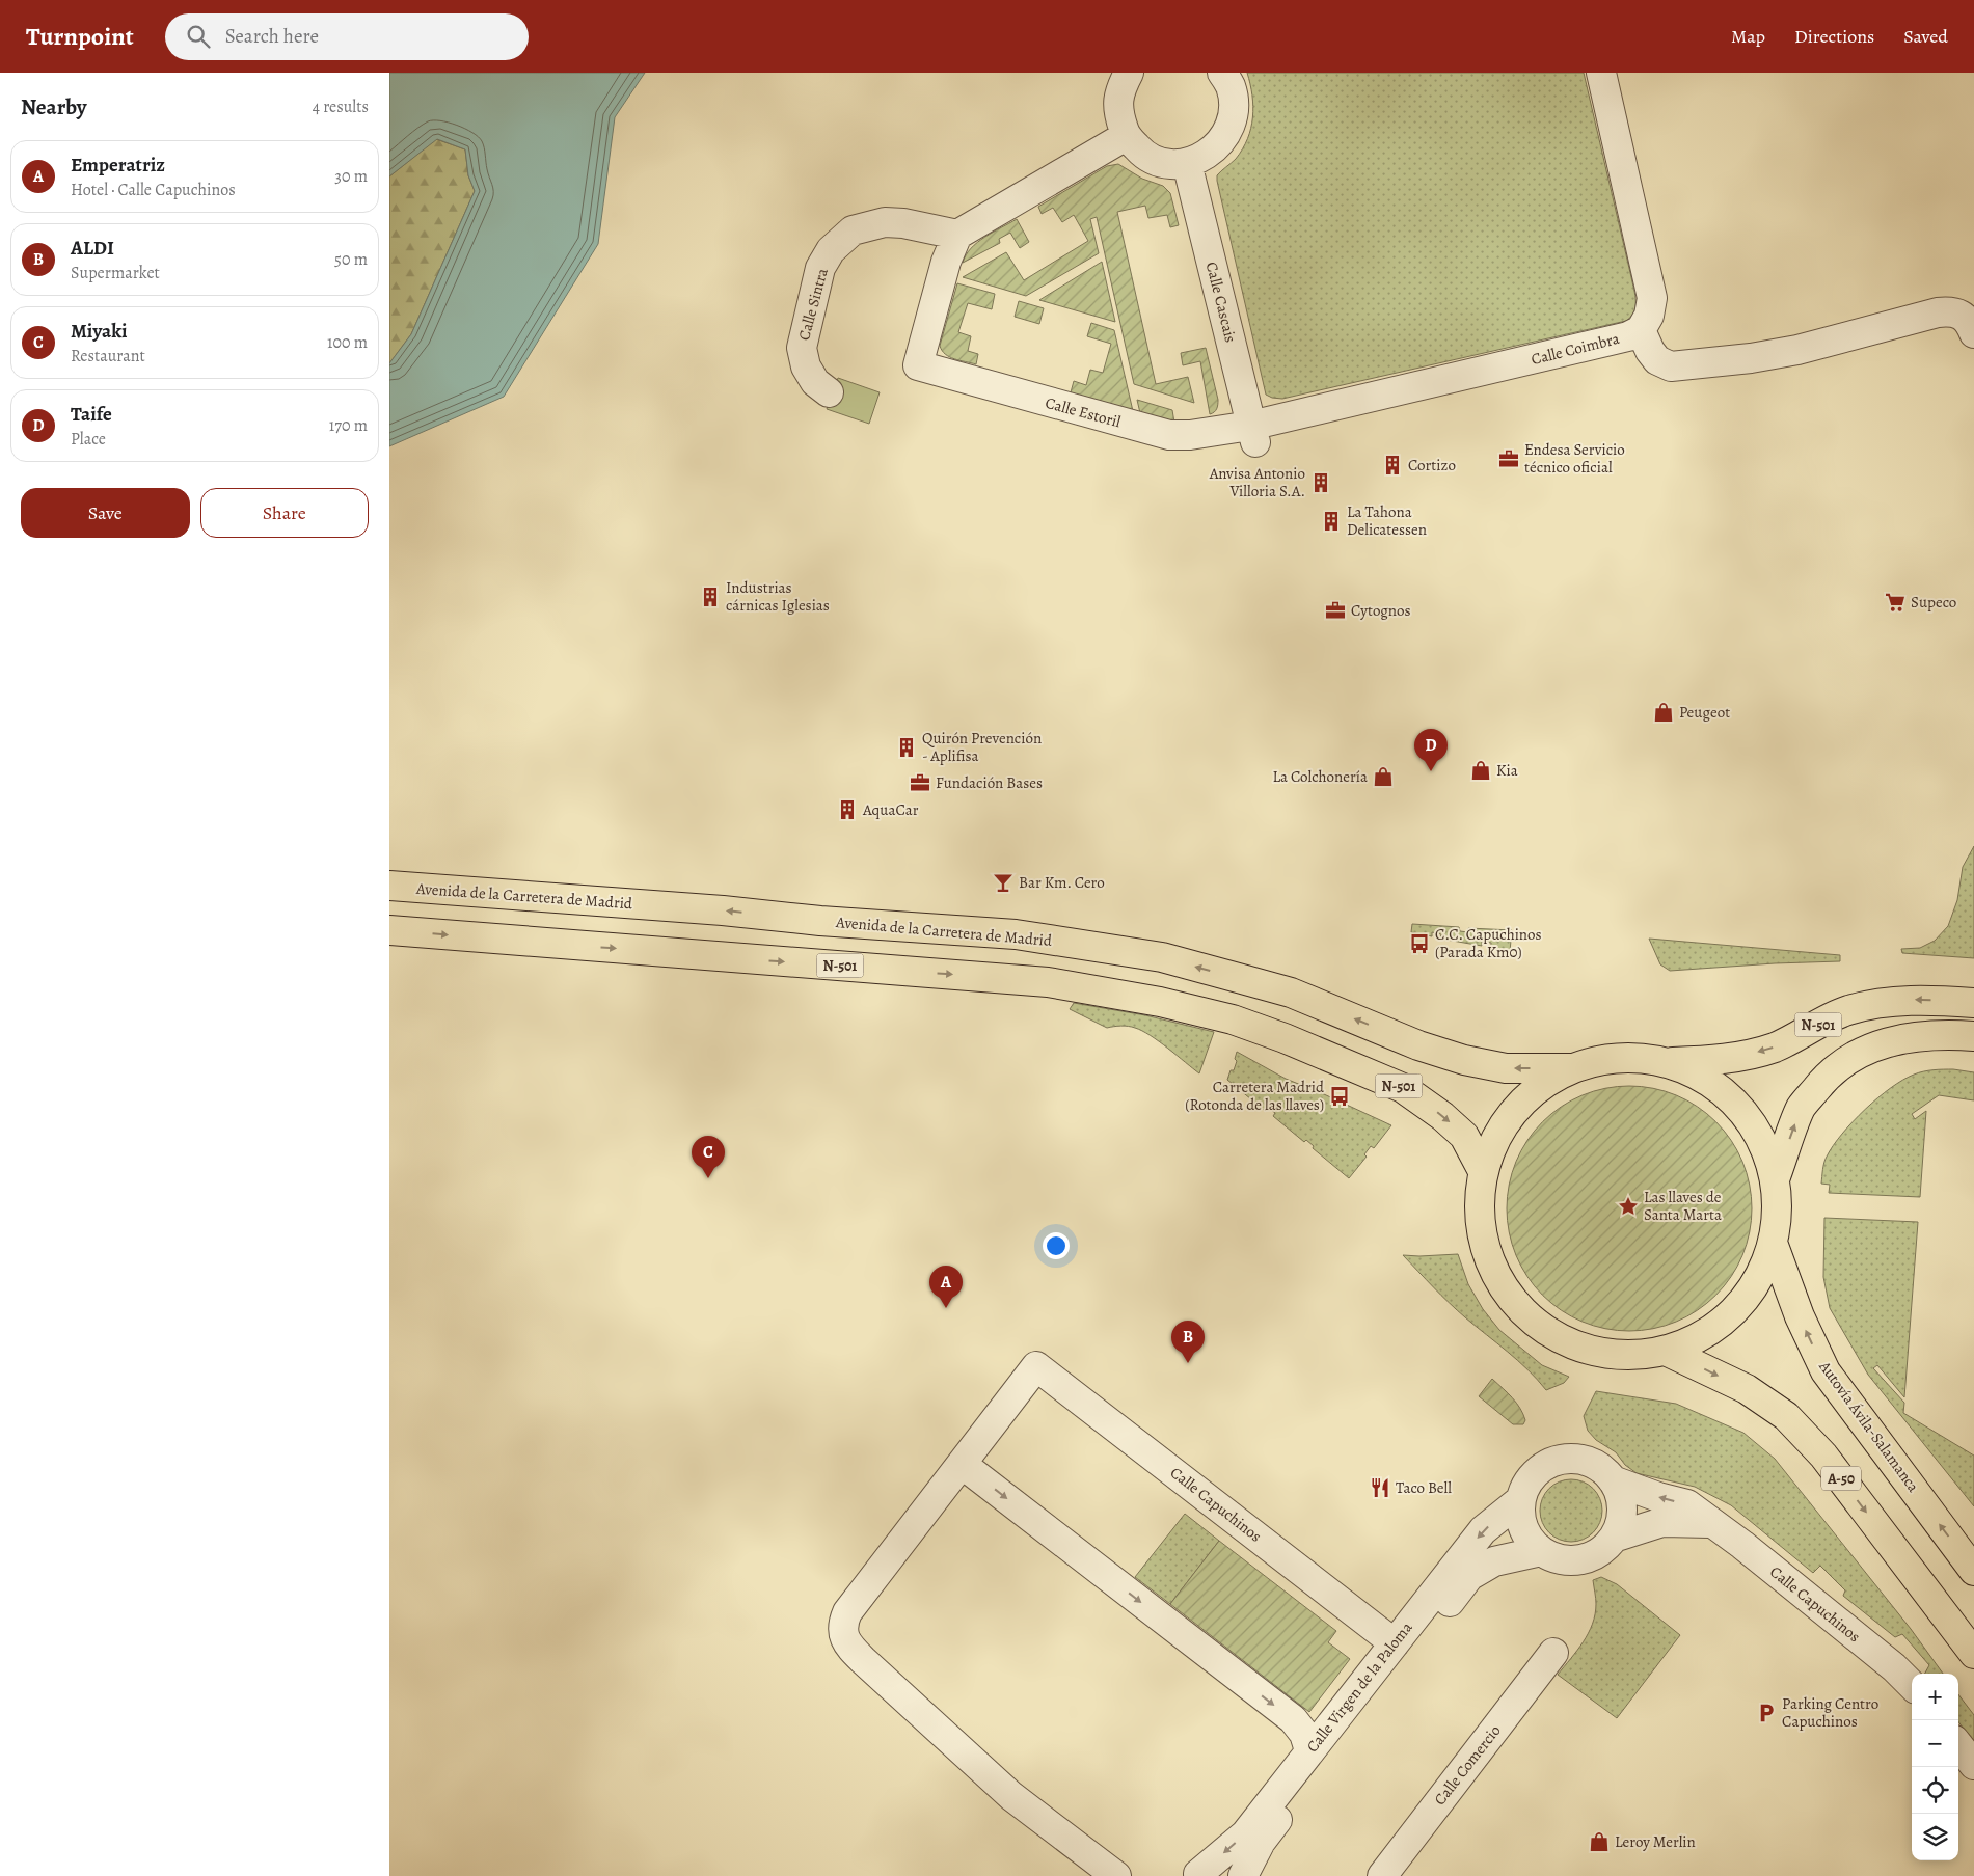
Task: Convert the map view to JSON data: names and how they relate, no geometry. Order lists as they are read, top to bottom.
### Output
{
  "streets": {
    "highway": [
      "Avenida de la Carretera de Madrid",
      "N-501",
      "Autovía Ávila-Salamanca",
      "A-50"
    ],
    "street": [
      "Calle Cascais",
      "Calle Sintra",
      "Calle Coimbra",
      "Calle Estoril",
      "Calle Capuchinos",
      "Calle Virgen de la Paloma",
      "Calle Comercio"
    ]
  },
  "crossings": [
    ["Calle Cascais", "Calle Coimbra"],
    ["Calle Cascais", "Calle Estoril"],
    ["Calle Sintra", "Calle Estoril"],
    ["Calle Coimbra", "Calle Estoril"],
    ["Calle Capuchinos", "Calle Virgen de la Paloma"]
  ],
  "places": {
    "office": ["Endesa Servicio técnico oficial", "Cytognos", "Fundación Bases"],
    "building": [
      "Cortizo",
      "Anvisa Antonio Villoria S.A.",
      "La Tahona Delicatessen",
      "Industrias cárnicas Iglesias",
      "Quirón Prevención - Aplifisa",
      "AquaCar"
    ],
    "supermarket": ["Supeco"],
    "shop": [
      "Peugeot",
      "Kia",
      "La Colchonería",
      "Leroy Merlin"
    ],
    "bar": ["Bar Km. Cero"],
    "bus stop": ["C.C. Capuchinos (Parada Km0)", "Carretera Madrid (Rotonda de las llaves)"],
    "place": ["Las llaves de Santa Marta"],
    "restaurant": ["Taco Bell"],
    "parking": ["Parking Centro Capuchinos"]
  },
  "page": {
    "header": "Turnpoint",
    "search": "Search here",
    "nav": ["Map", "Directions", "Saved"],
    "heading": ["Nearby", "4 results"],
    "list": [
      {
        "mark": "A",
        "name": "Emperatriz",
        "note": "Hotel · Calle Capuchinos",
        "value": "30 m"
      },
      {
        "mark": "B",
        "name": "ALDI",
        "note": "Supermarket",
        "value": "50 m"
      },
      {
        "mark": "C",
        "name": "Miyaki",
        "note": "Restaurant",
        "value": "100 m"
      },
      {
        "mark": "D",
        "name": "Taife",
        "note": "Place",
        "value": "170 m"
      }
    ],
    "buttons": ["Save", "Share"],
    "pins": [
      "D",
      "C",
      "A",
      "B"
    ],
    "map_buttons": ["+", "−"]
  }
}
